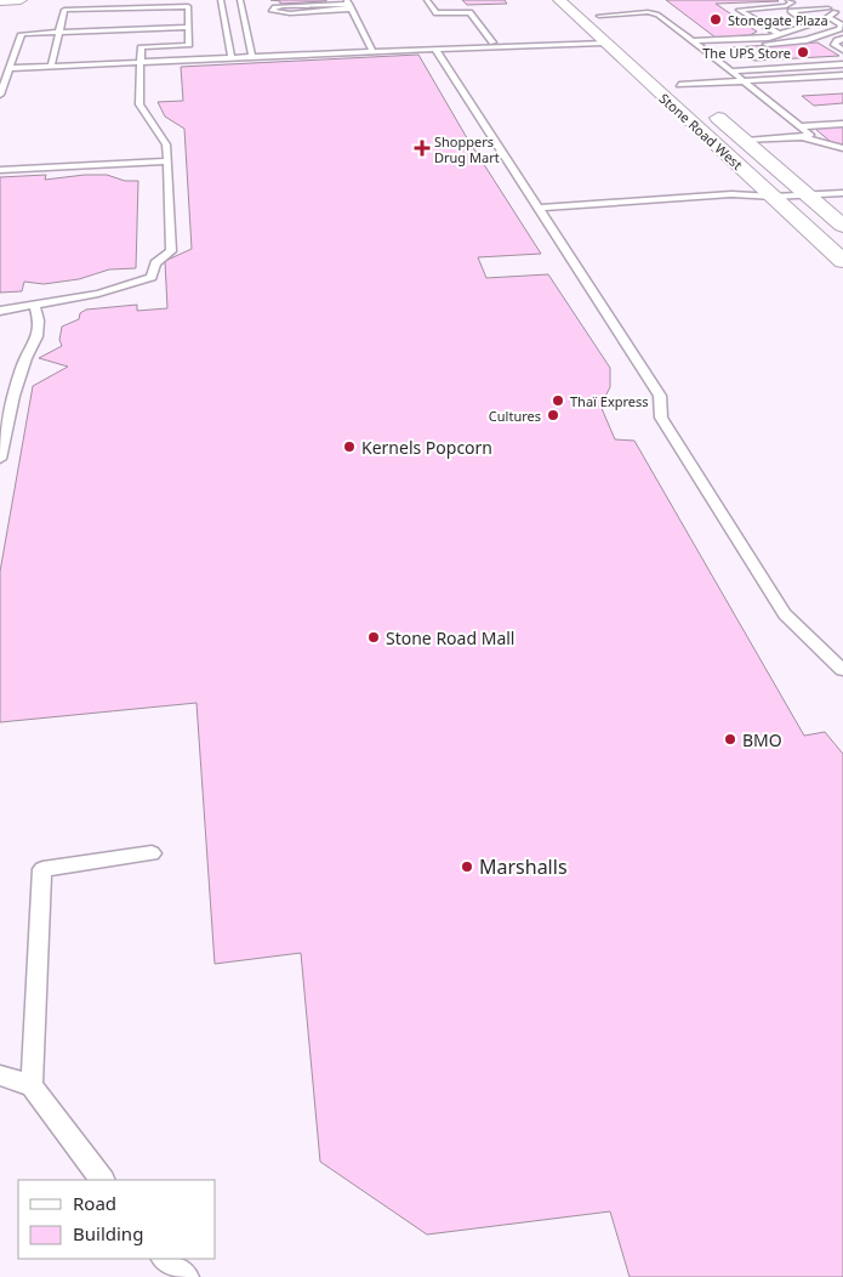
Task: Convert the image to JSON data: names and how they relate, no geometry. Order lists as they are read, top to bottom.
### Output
{
  "streets": {
    "main road": ["Stone Road West"]
  },
  "places": {
    "other": [
      "Stonegate Plaza",
      "The UPS Store",
      "Thaï Express",
      "Cultures",
      "Kernels Popcorn",
      "Stone Road Mall",
      "BMO",
      "Marshalls"
    ],
    "health": ["Shoppers Drug Mart"]
  },
  "legend": ["Road", "Building"]
}
